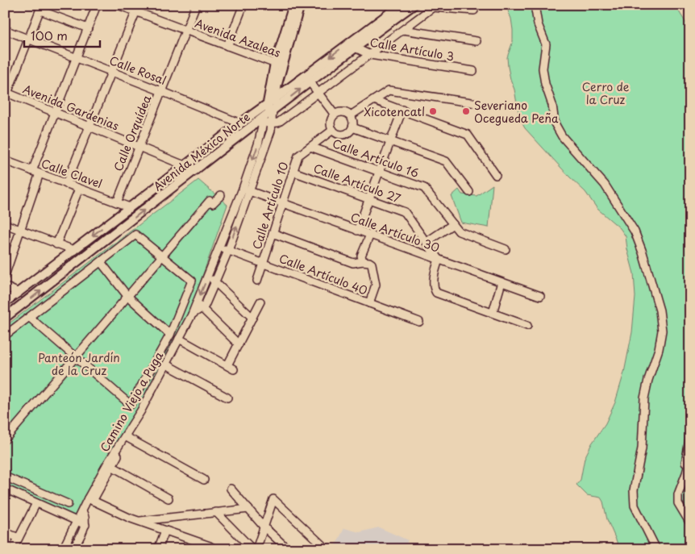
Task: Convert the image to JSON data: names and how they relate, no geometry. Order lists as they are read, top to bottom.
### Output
{
  "streets": {
    "main road": ["Avenida México Norte"],
    "street": [
      "Avenida Azaleas",
      "Calle Artículo 3",
      "Calle Rosal",
      "Avenida Gardenias",
      "Calle Orquídea",
      "Calle Artículo 16",
      "Calle Clavel",
      "Calle Artículo 27",
      "Calle Artículo 10",
      "Calle Artículo 30",
      "Calle Artículo 40",
      "Camino Viejo a Puga"
    ]
  },
  "crossings": [
    ["Avenida Azaleas", "Calle Orquídea"],
    ["Calle Artículo 3", "Avenida México Norte"],
    ["Calle Rosal", "Calle Orquídea"],
    ["Calle Rosal", "Avenida México Norte"],
    ["Avenida Gardenias", "Calle Orquídea"],
    ["Avenida Gardenias", "Avenida México Norte"],
    ["Calle Orquídea", "Calle Clavel"],
    ["Avenida México Norte", "Calle Clavel"],
    ["Calle Artículo 16", "Calle Artículo 10"],
    ["Calle Artículo 27", "Calle Artículo 10"],
    ["Calle Artículo 27", "Calle Artículo 30"],
    ["Calle Artículo 10", "Calle Artículo 30"],
    ["Calle Artículo 10", "Calle Artículo 40"]
  ],
  "parks": ["Cerro de la Cruz", "Panteón Jardín de la Cruz"],
  "places": ["Xicotencatl", "Severiano Ocegueda Peña"],
  "scale_bar": "100 m"
}
